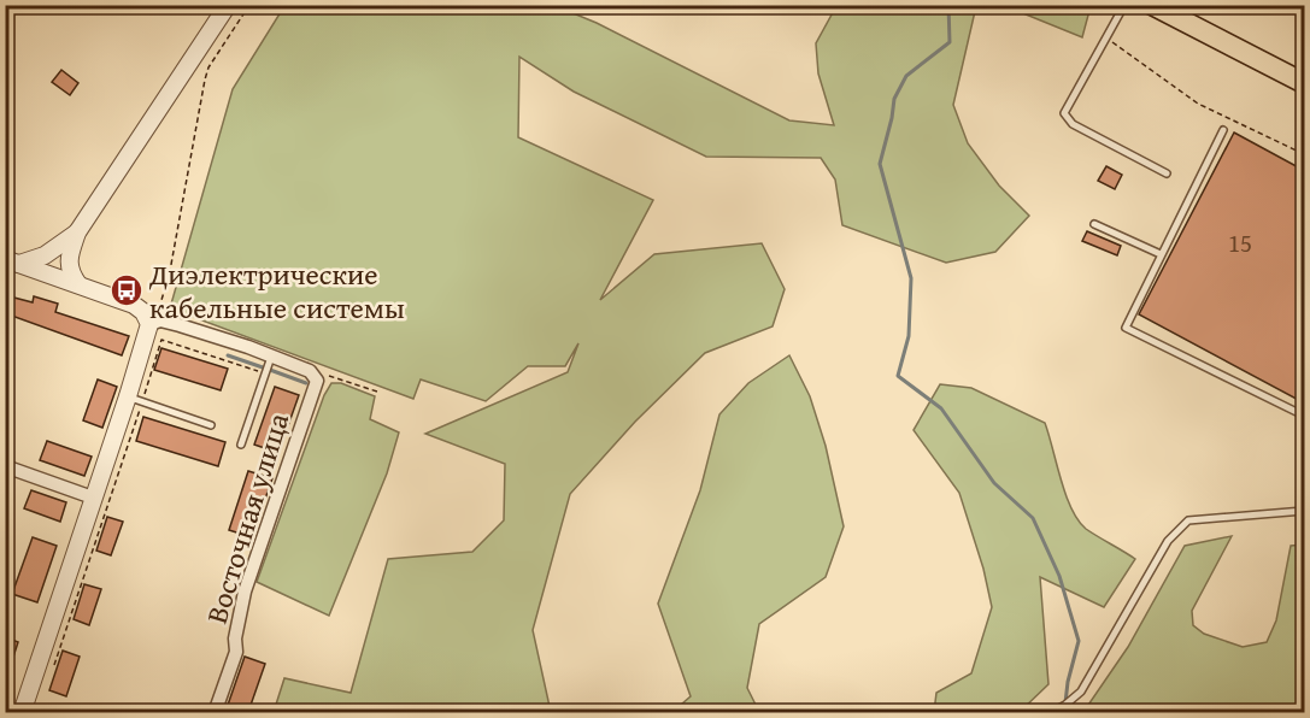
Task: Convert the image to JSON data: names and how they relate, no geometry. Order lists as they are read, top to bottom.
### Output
{
  "streets": {
    "street": ["Восточная улица"]
  },
  "places": {
    "bus stop": ["Диэлектрические кабельные системы"]
  },
  "house_numbers": ["15"]
}
